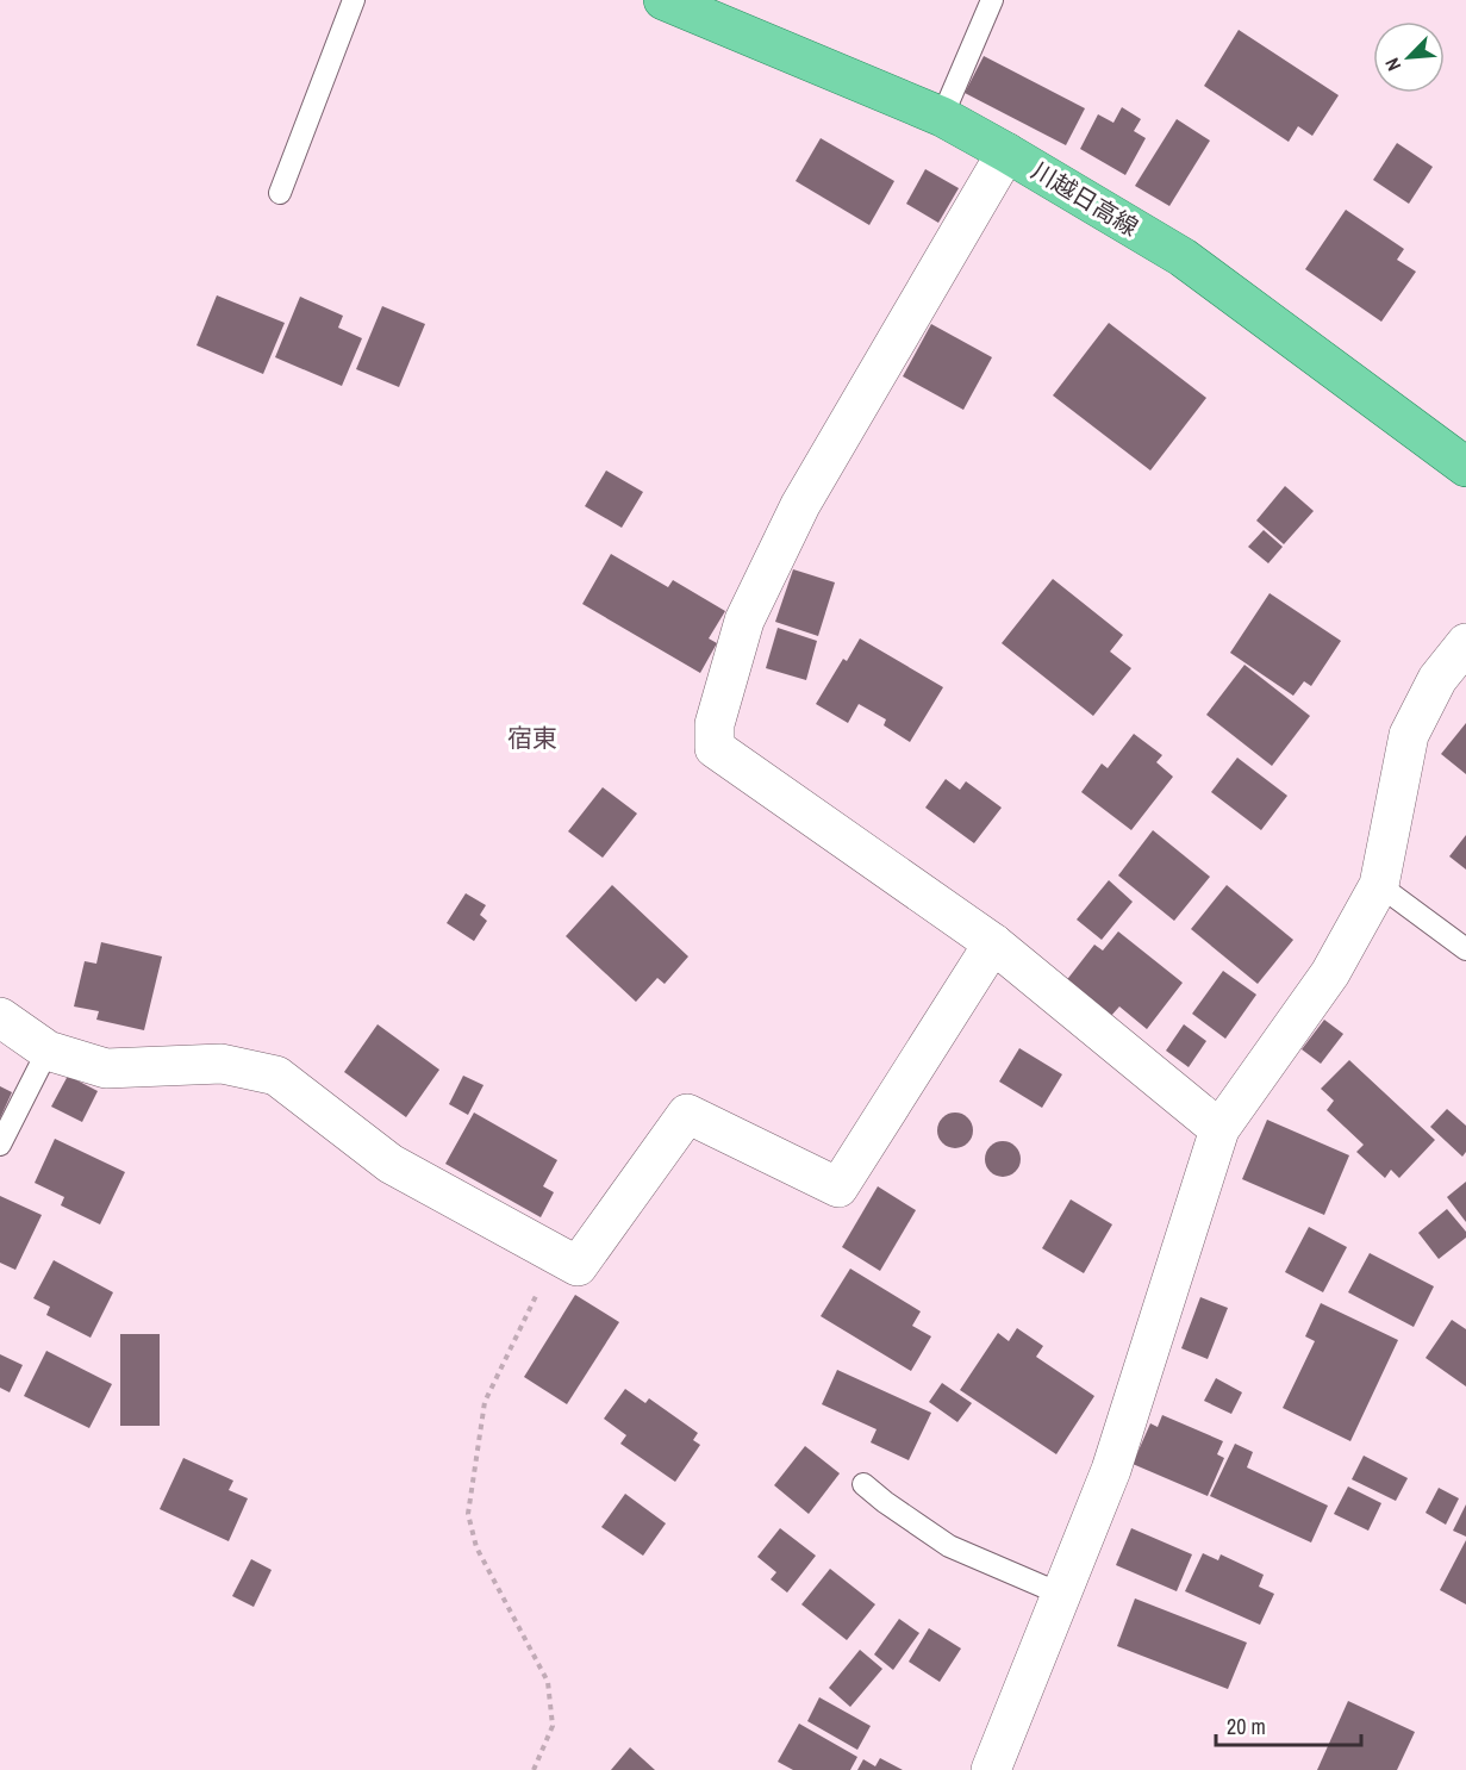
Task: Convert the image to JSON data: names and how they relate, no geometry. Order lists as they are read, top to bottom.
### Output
{
  "streets": {
    "main road": ["川越日高線"]
  },
  "districts": ["宿東"],
  "scale_bar": "20 m",
  "north": "bottom left"
}
